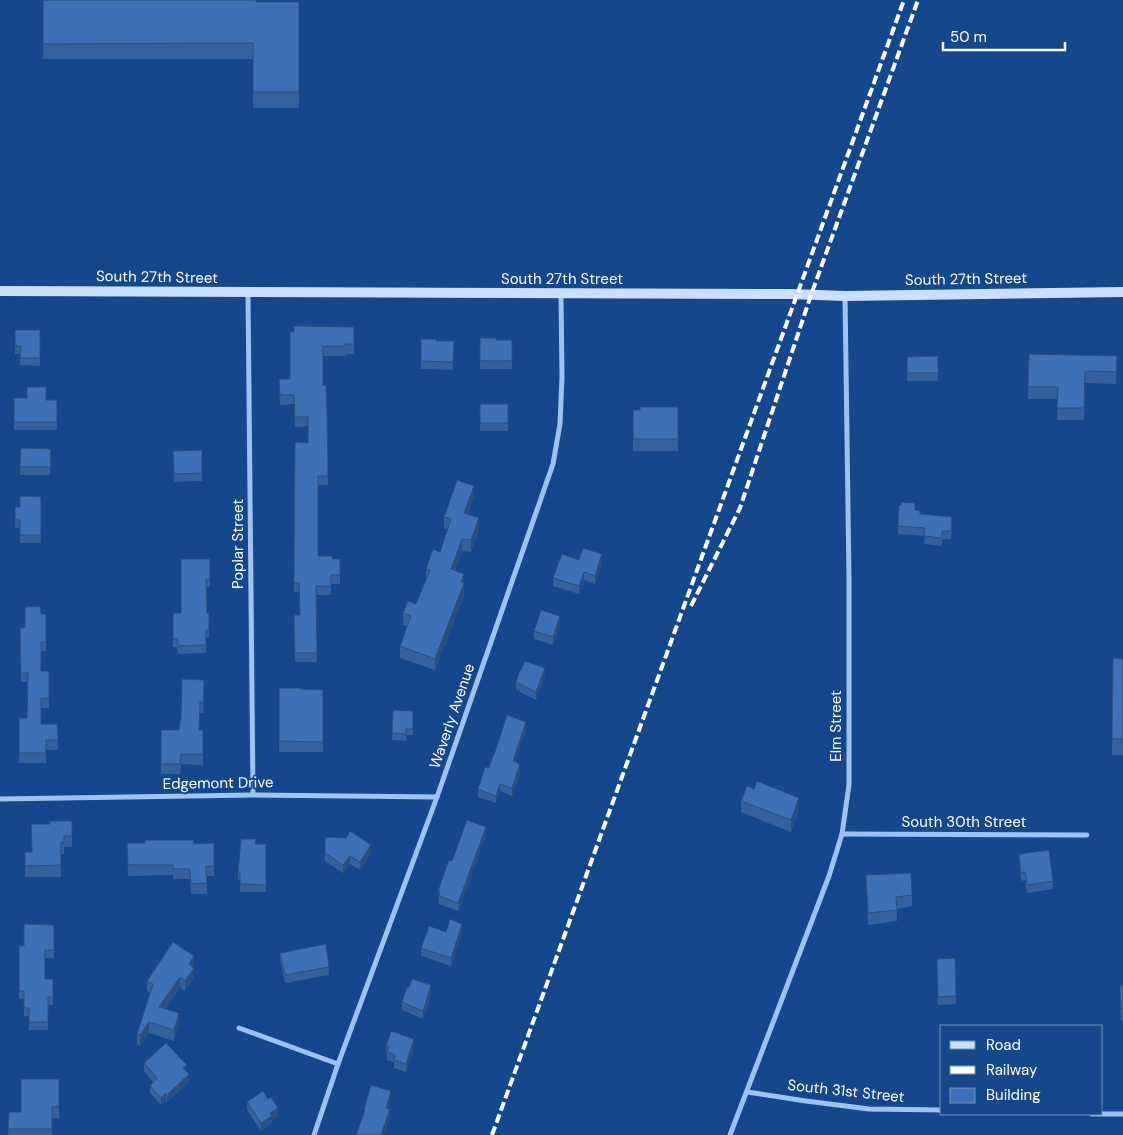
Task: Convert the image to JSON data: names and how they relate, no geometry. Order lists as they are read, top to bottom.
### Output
{
  "streets": {
    "main road": ["South 27th Street"],
    "street": [
      "Poplar Street",
      "Waverly Avenue",
      "Elm Street",
      "Edgemont Drive",
      "South 30th Street",
      "South 31st Street"
    ]
  },
  "crossings": [
    ["South 27th Street", "Poplar Street"],
    ["South 27th Street", "Waverly Avenue"],
    ["South 27th Street", "Elm Street"],
    ["Poplar Street", "Edgemont Drive"],
    ["Waverly Avenue", "Edgemont Drive"],
    ["Elm Street", "South 30th Street"],
    ["Elm Street", "South 31st Street"]
  ],
  "legend": ["Road", "Railway", "Building"],
  "scale_bar": "50 m"
}
